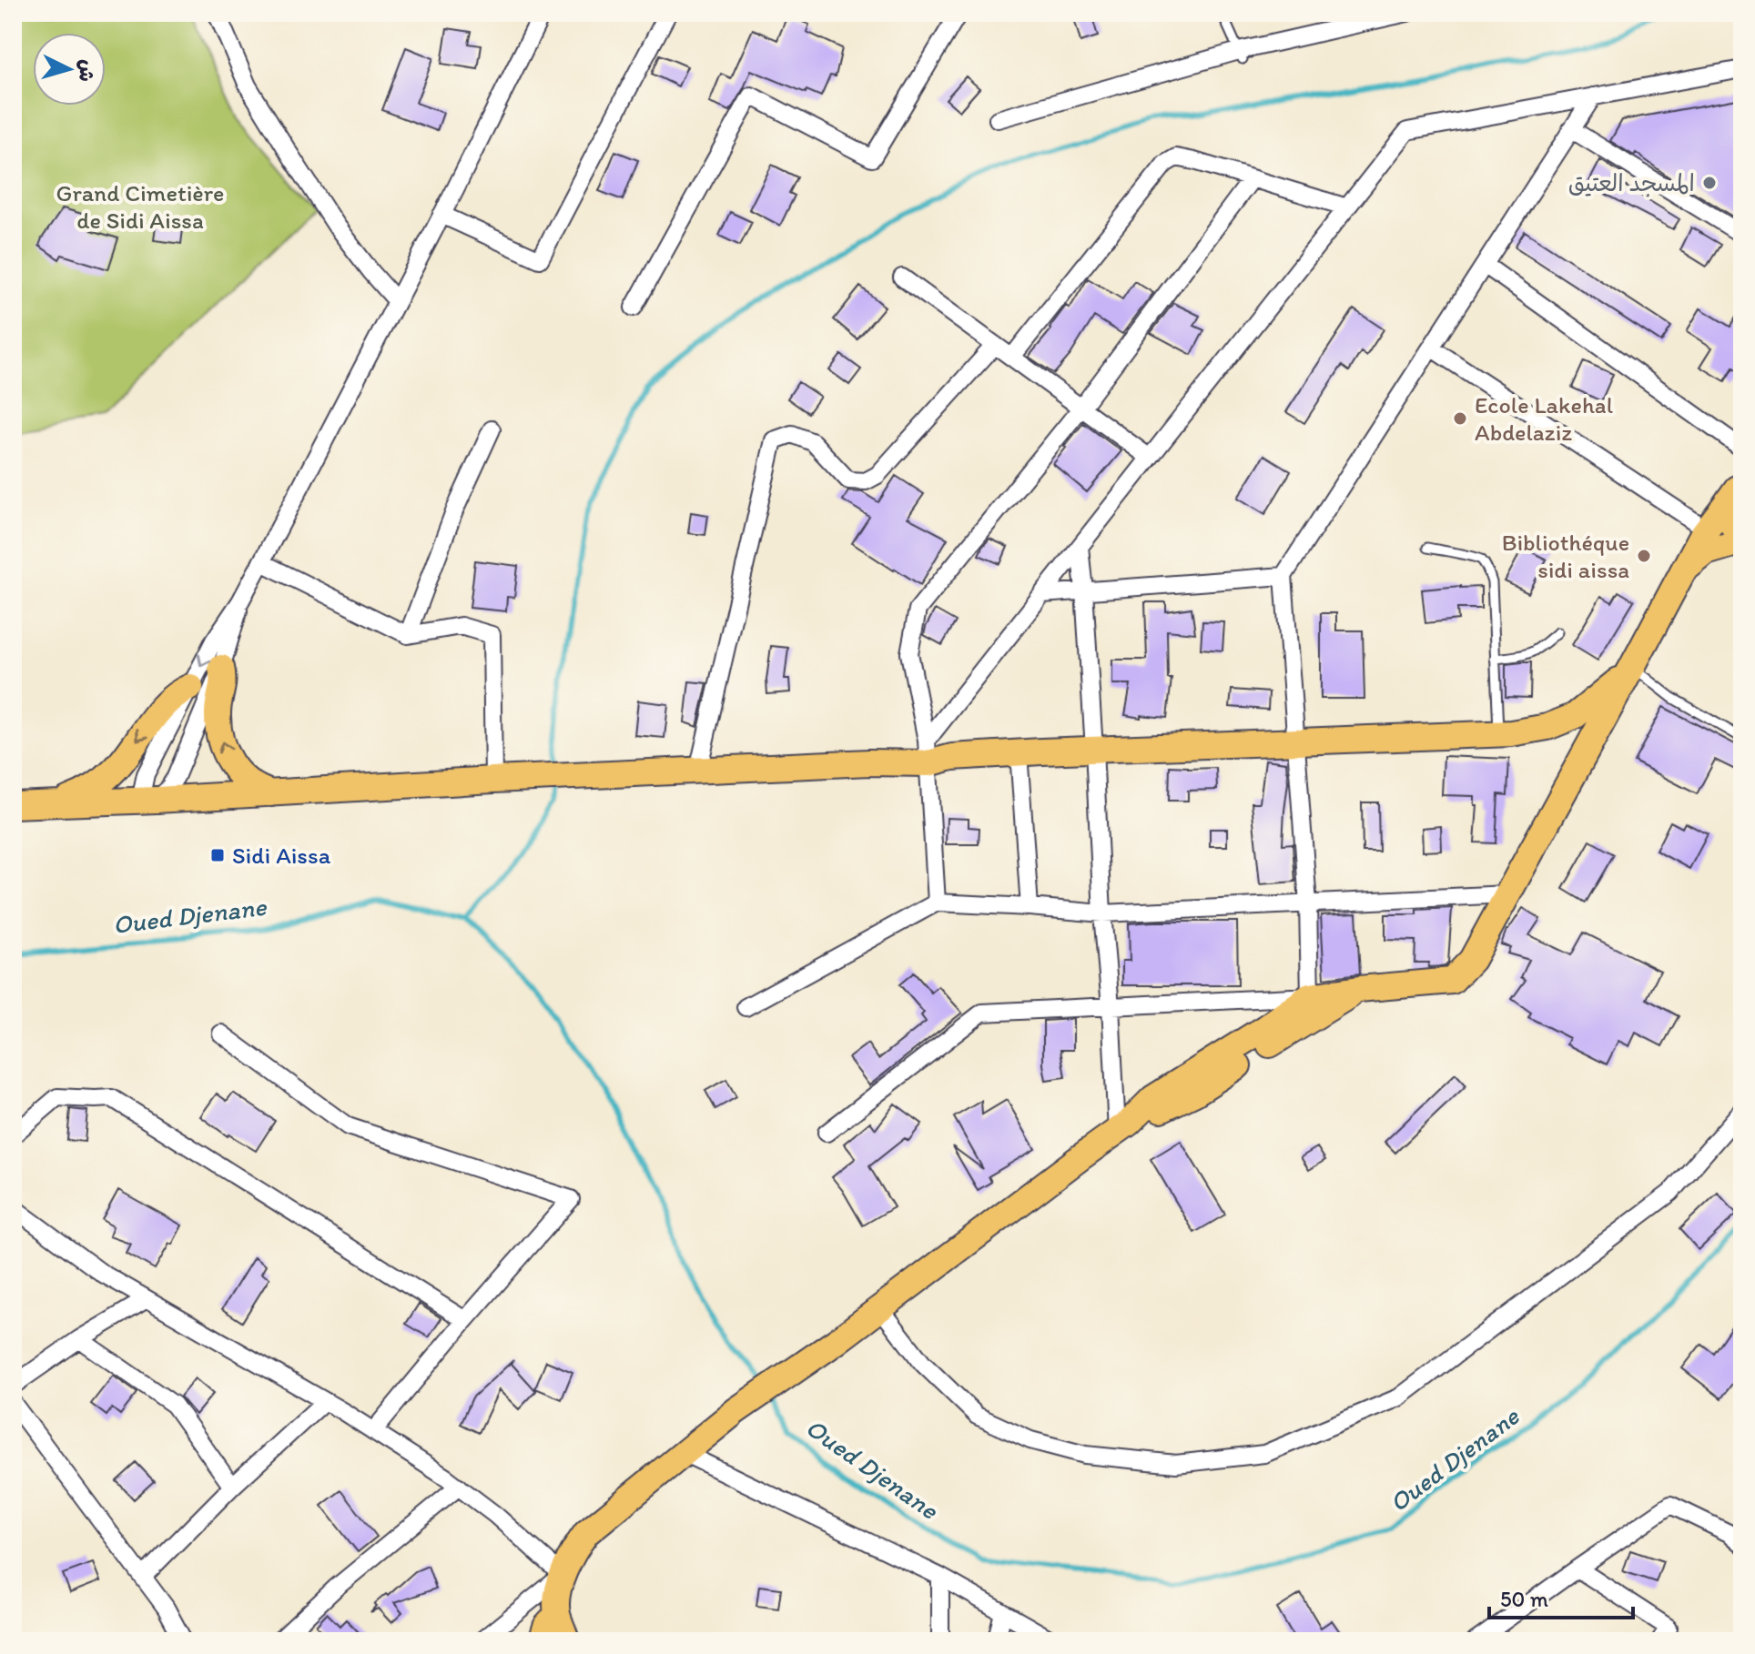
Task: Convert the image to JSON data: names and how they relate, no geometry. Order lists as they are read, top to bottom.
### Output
{
  "water": ["Oued Djenane"],
  "parks": ["Grand Cimetière de Sidi Aissa"],
  "places": {
    "other": ["المسجد العتيق", "Ecole Lakehal Abdelaziz", "Bibliothéque sidi aissa"],
    "transit": ["Sidi Aissa"]
  },
  "scale_bar": "50 m",
  "north": "right"
}
